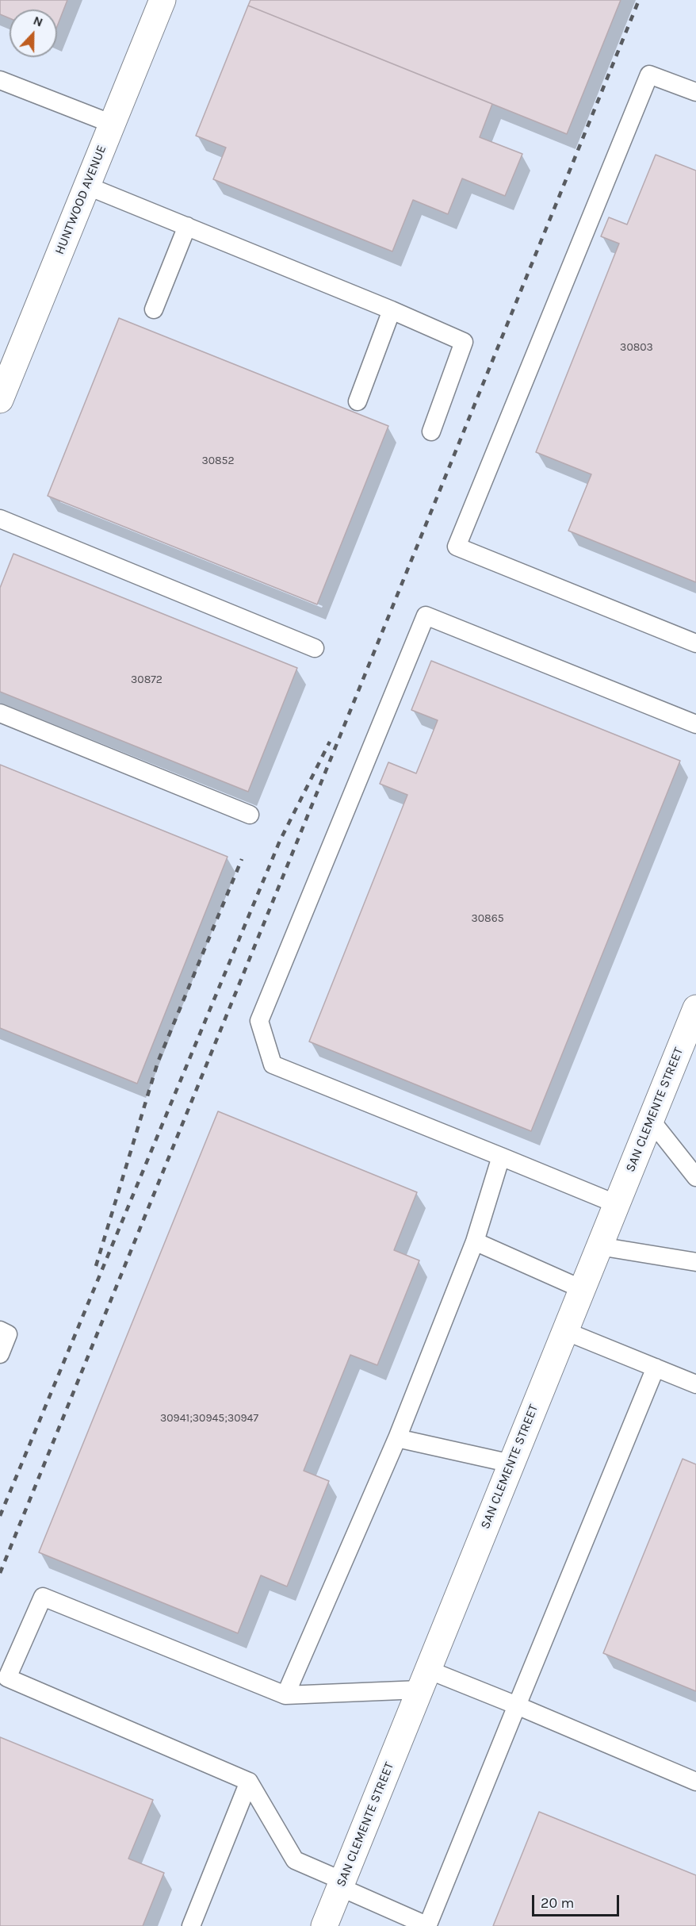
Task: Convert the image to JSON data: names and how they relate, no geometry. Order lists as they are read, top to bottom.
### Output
{
  "streets": {
    "street": ["HUNTWOOD AVENUE", "SAN CLEMENTE STREET"]
  },
  "house_numbers": [
    "30803",
    "30852",
    "30872",
    "30865",
    "30941;30945;30947"
  ],
  "scale_bar": "20 m",
  "north": "top"
}
